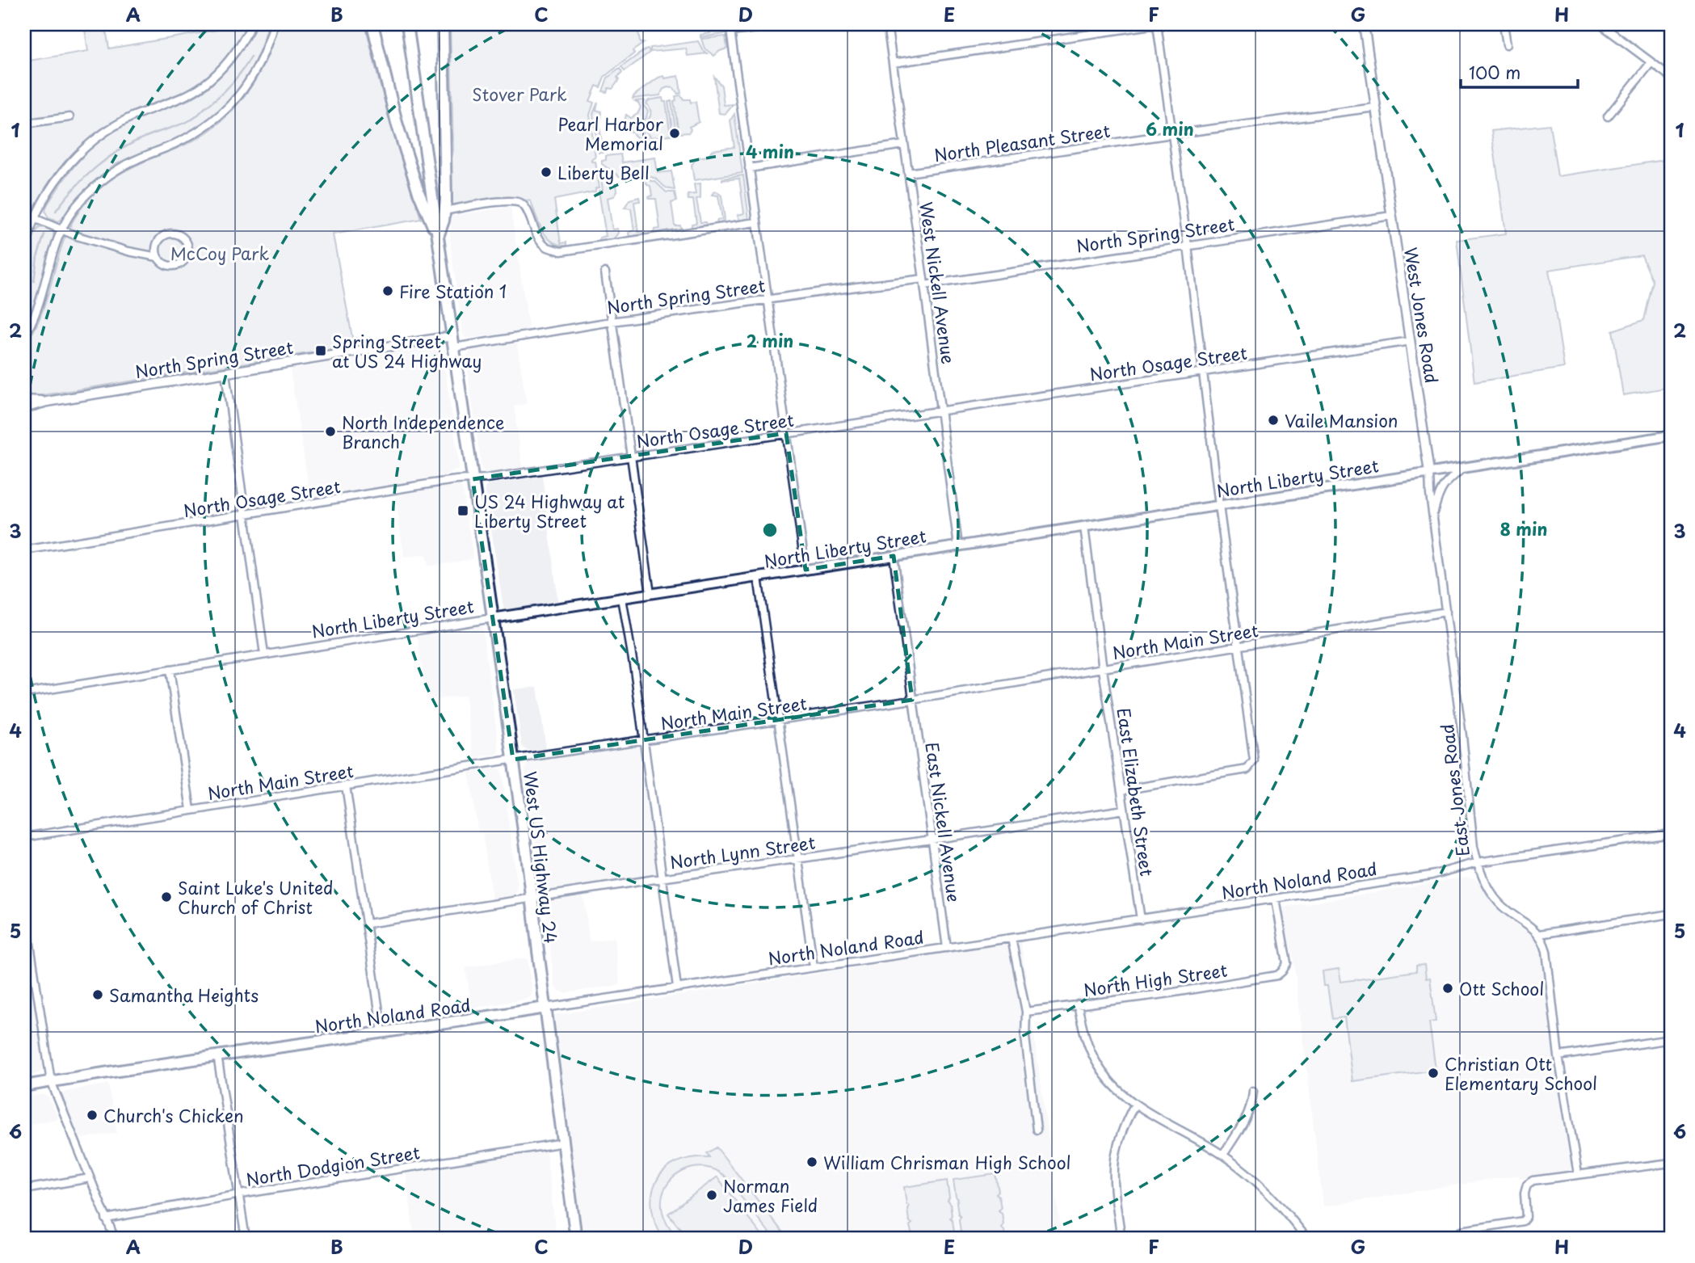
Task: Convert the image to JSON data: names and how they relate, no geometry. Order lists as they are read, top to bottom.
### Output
{
  "streets": {
    "main road": ["North Liberty Street", "West US Highway 24", "North Noland Road"],
    "street": [
      "North Pleasant Street",
      "North Spring Street",
      "West Nickell Avenue",
      "West Jones Road",
      "North Osage Street",
      "North Main Street",
      "East Jones Road",
      "East Elizabeth Street",
      "East Nickell Avenue",
      "North Lynn Street",
      "North High Street",
      "North Dodgion Street"
    ]
  },
  "crossings": [
    ["North Pleasant Street", "West Nickell Avenue"],
    ["North Pleasant Street", "West Jones Road"],
    ["North Spring Street", "West Nickell Avenue"],
    ["North Spring Street", "West Jones Road"],
    ["North Spring Street", "West US Highway 24"],
    ["West Nickell Avenue", "North Osage Street"],
    ["West Nickell Avenue", "North Liberty Street"],
    ["West Jones Road", "North Osage Street"],
    ["West Jones Road", "North Liberty Street"],
    ["West Jones Road", "North Main Street"],
    ["West Jones Road", "East Jones Road"],
    ["North Osage Street", "West US Highway 24"],
    ["North Liberty Street", "East Elizabeth Street"],
    ["North Liberty Street", "West US Highway 24"],
    ["North Main Street", "East Jones Road"],
    ["North Main Street", "East Elizabeth Street"],
    ["North Main Street", "East Nickell Avenue"],
    ["North Main Street", "West US Highway 24"],
    ["East Jones Road", "North Noland Road"],
    ["East Elizabeth Street", "North Lynn Street"],
    ["East Elizabeth Street", "North Noland Road"],
    ["East Nickell Avenue", "North Lynn Street"],
    ["East Nickell Avenue", "North Noland Road"],
    ["North Lynn Street", "West US Highway 24"],
    ["West US Highway 24", "North Noland Road"],
    ["West US Highway 24", "North Dodgion Street"],
    ["North Noland Road", "North High Street"]
  ],
  "parks": ["Stover Park", "McCoy Park"],
  "places": {
    "other": [
      "Pearl Harbor Memorial",
      "Liberty Bell",
      "Fire Station 1",
      "Vaile Mansion",
      "North Independence Branch",
      "Saint Luke's United Church of Christ",
      "Ott School",
      "Samantha Heights",
      "Christian Ott Elementary School",
      "Church's Chicken",
      "William Chrisman High School",
      "Norman James Field"
    ],
    "transit": ["Spring Street at US 24 Highway", "US 24 Highway at Liberty Street"]
  },
  "scale_bar": "100 m",
  "grid": {
    "columns": [
      "A",
      "B",
      "C",
      "D",
      "E",
      "F",
      "G",
      "H"
    ],
    "rows": [
      "1",
      "2",
      "3",
      "4",
      "5",
      "6"
    ]
  },
  "rings": [
    "6 min",
    "4 min",
    "2 min",
    "8 min"
  ]
}
